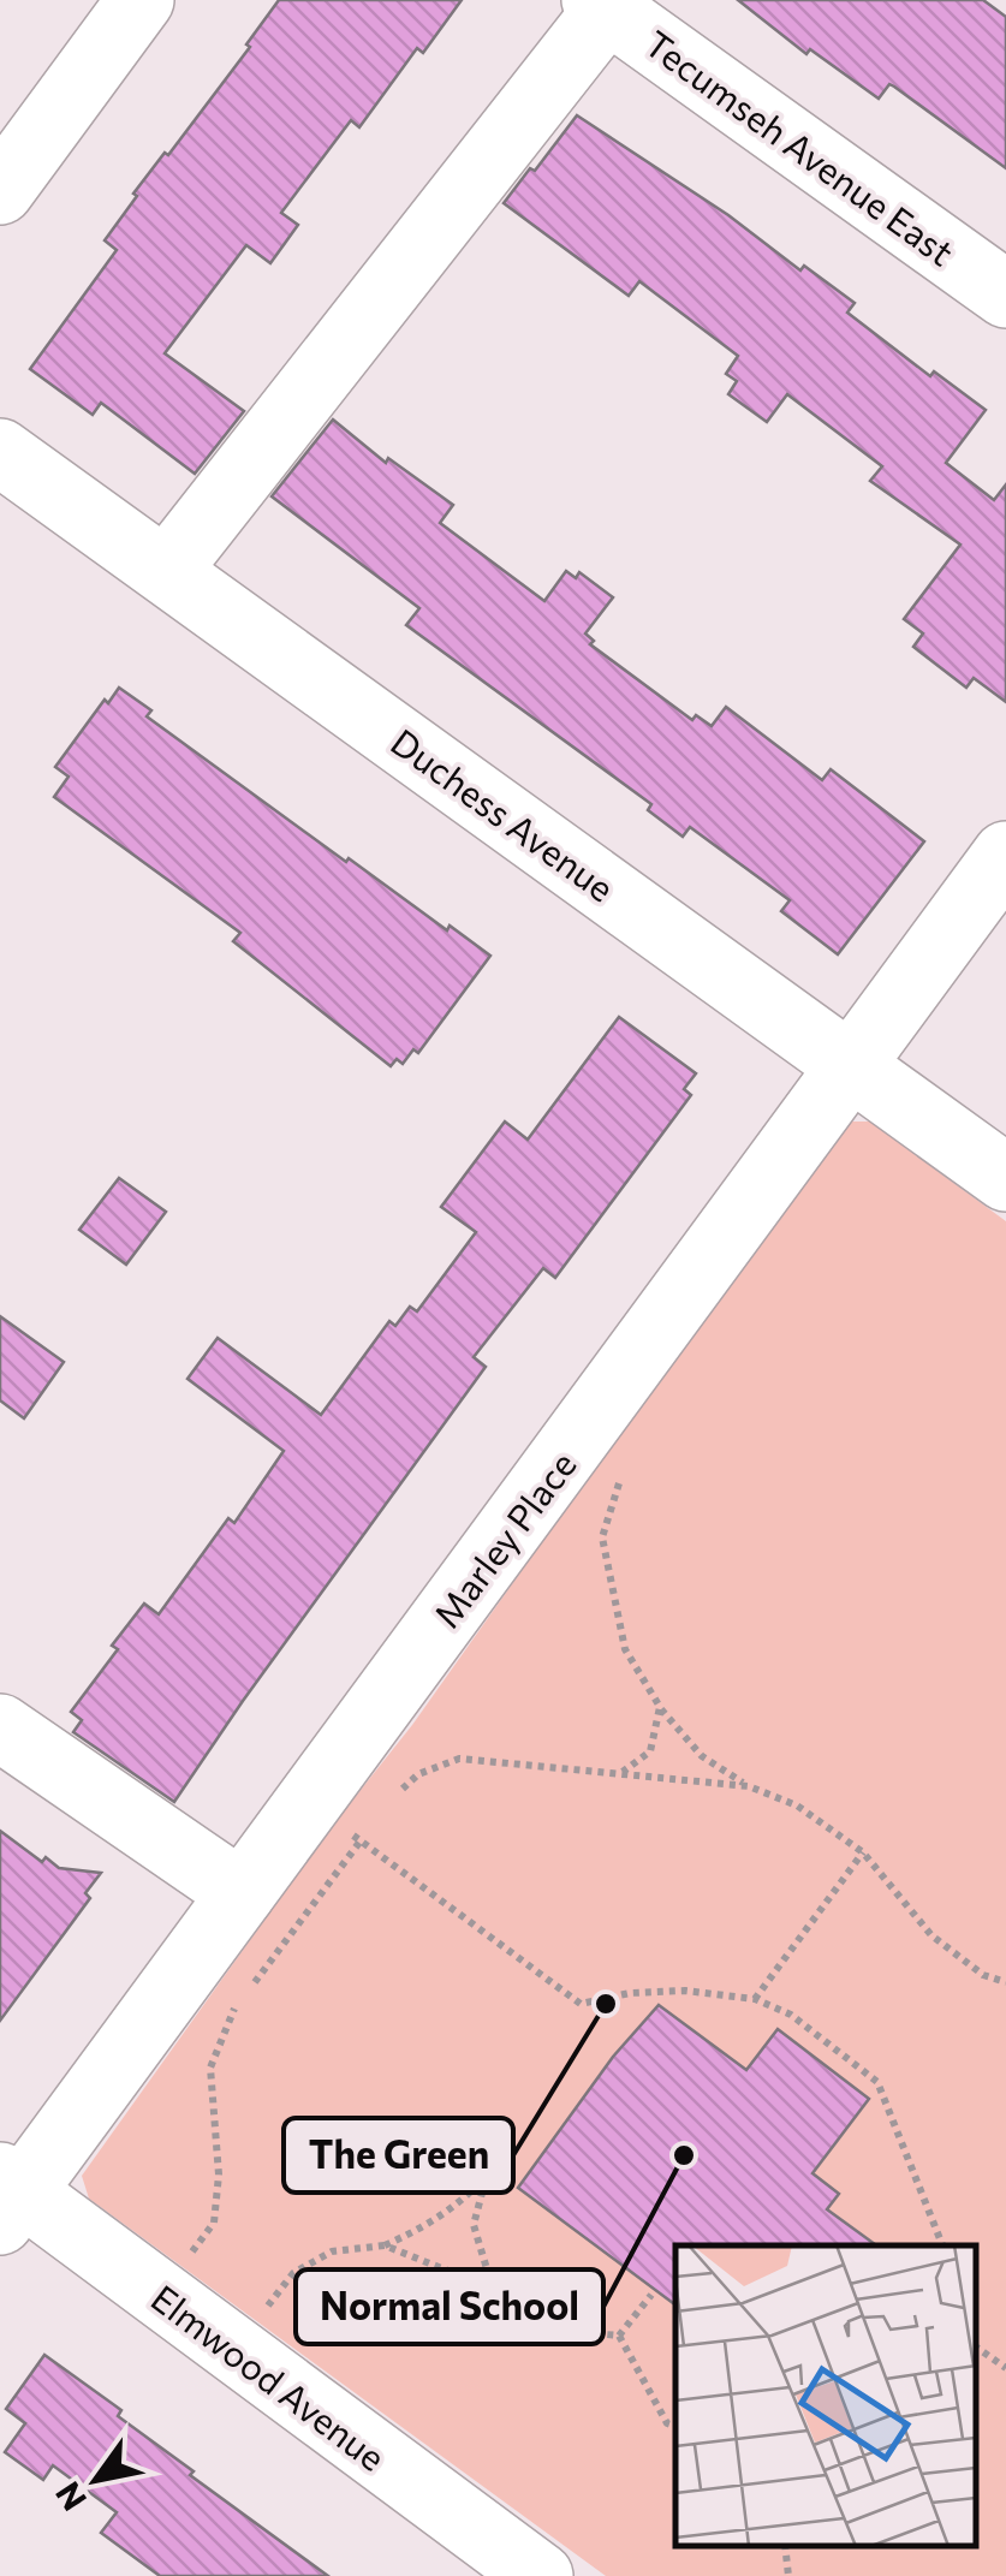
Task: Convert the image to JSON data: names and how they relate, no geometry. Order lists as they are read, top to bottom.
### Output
{
  "streets": {
    "street": [
      "Tecumseh Avenue East",
      "Duchess Avenue",
      "Marley Place",
      "Elmwood Avenue"
    ]
  },
  "crossings": [
    ["Duchess Avenue", "Marley Place"],
    ["Marley Place", "Elmwood Avenue"]
  ],
  "places": ["The Green", "Normal School"],
  "north": "bottom left"
}
